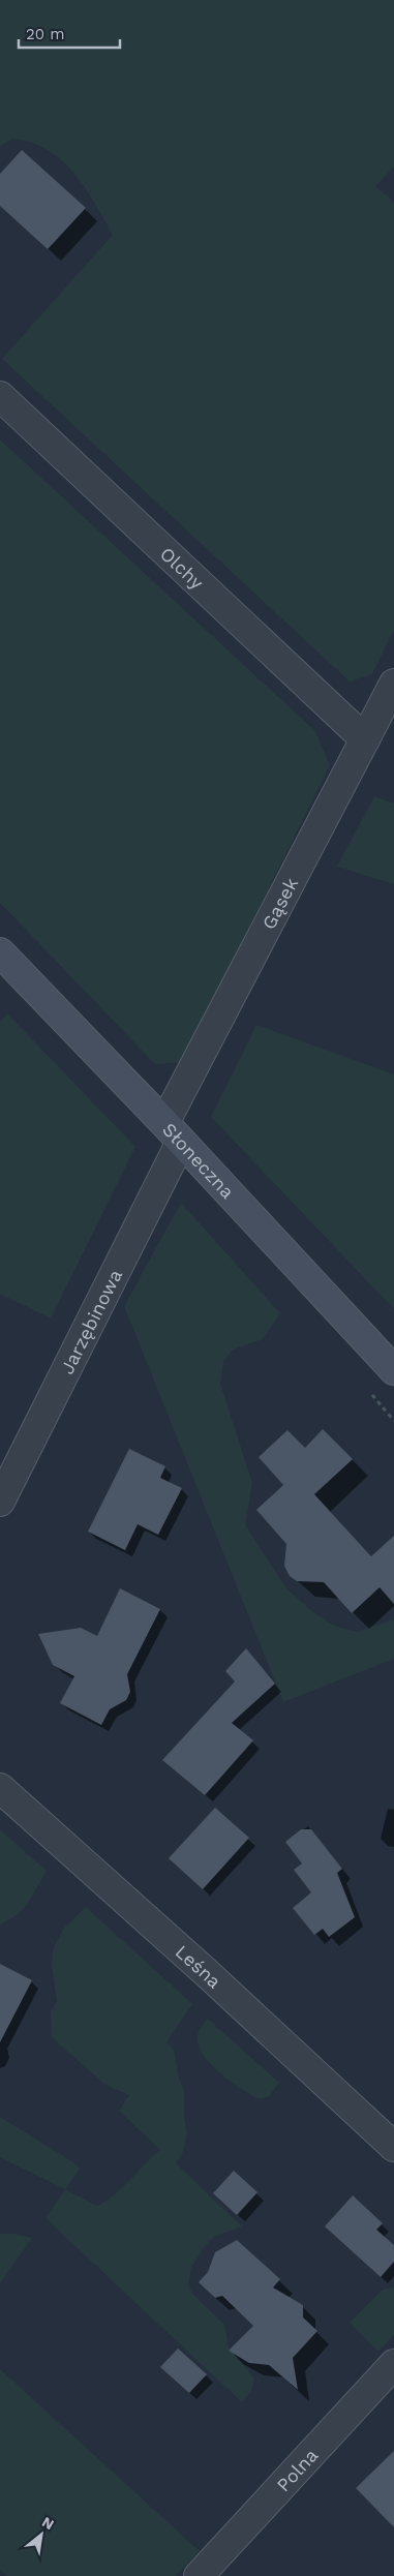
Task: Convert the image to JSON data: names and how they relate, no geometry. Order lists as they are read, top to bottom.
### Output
{
  "streets": {
    "main road": ["Słoneczna"],
    "street": [
      "Olchy",
      "Gąsek",
      "Jarzębinowa",
      "Leśna",
      "Polna"
    ]
  },
  "crossings": [
    ["Olchy", "Gąsek"],
    ["Gąsek", "Słoneczna"],
    ["Gąsek", "Jarzębinowa"],
    ["Słoneczna", "Jarzębinowa"]
  ],
  "scale_bar": "20 m",
  "north": "top right"
}
